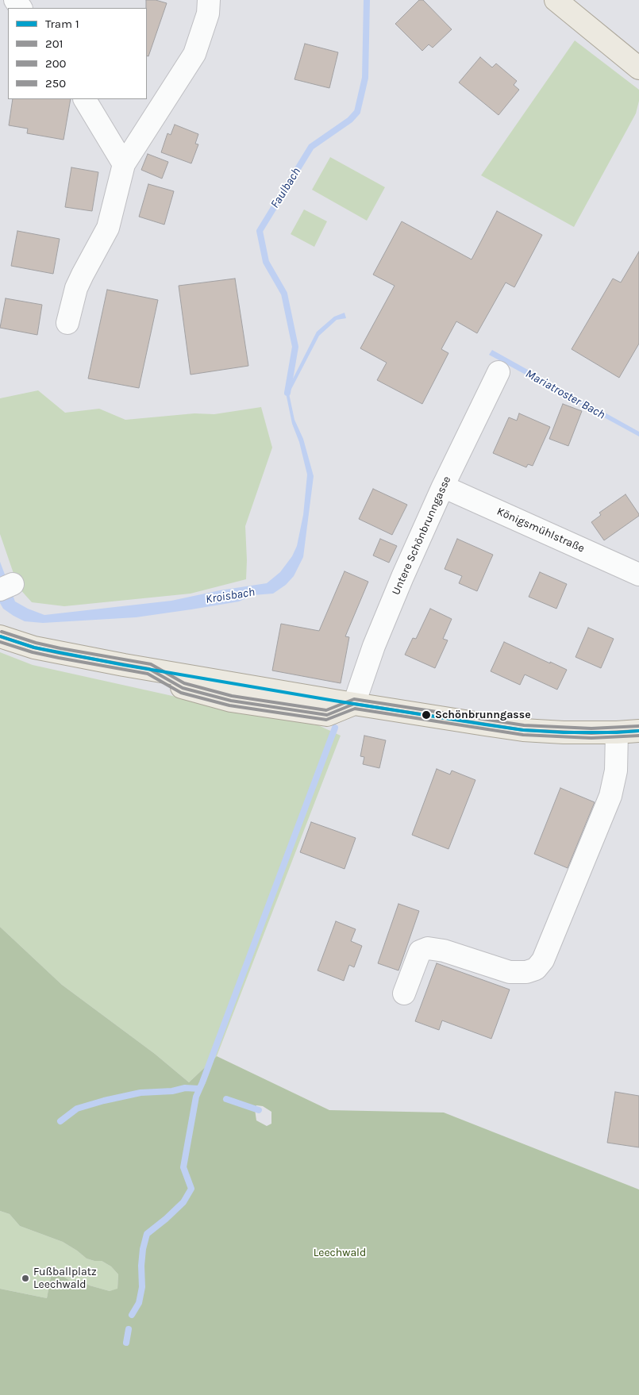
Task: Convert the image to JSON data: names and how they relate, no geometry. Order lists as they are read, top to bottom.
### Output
{
  "streets": {
    "street": ["Königsmühlstraße", "Untere Schönbrunngasse"]
  },
  "crossings": [
    ["Königsmühlstraße", "Untere Schönbrunngasse"]
  ],
  "water": ["Faulbach", "Mariatroster Bach", "Kroisbach"],
  "parks": ["Leechwald"],
  "places": ["Schönbrunngasse", "Fußballplatz Leechwald"],
  "lines": [
    "transit line 250",
    "tram line 1",
    "transit line 201",
    "transit line 200"
  ],
  "legend": [
    "Tram 1",
    "201",
    "200",
    "250"
  ]
}
